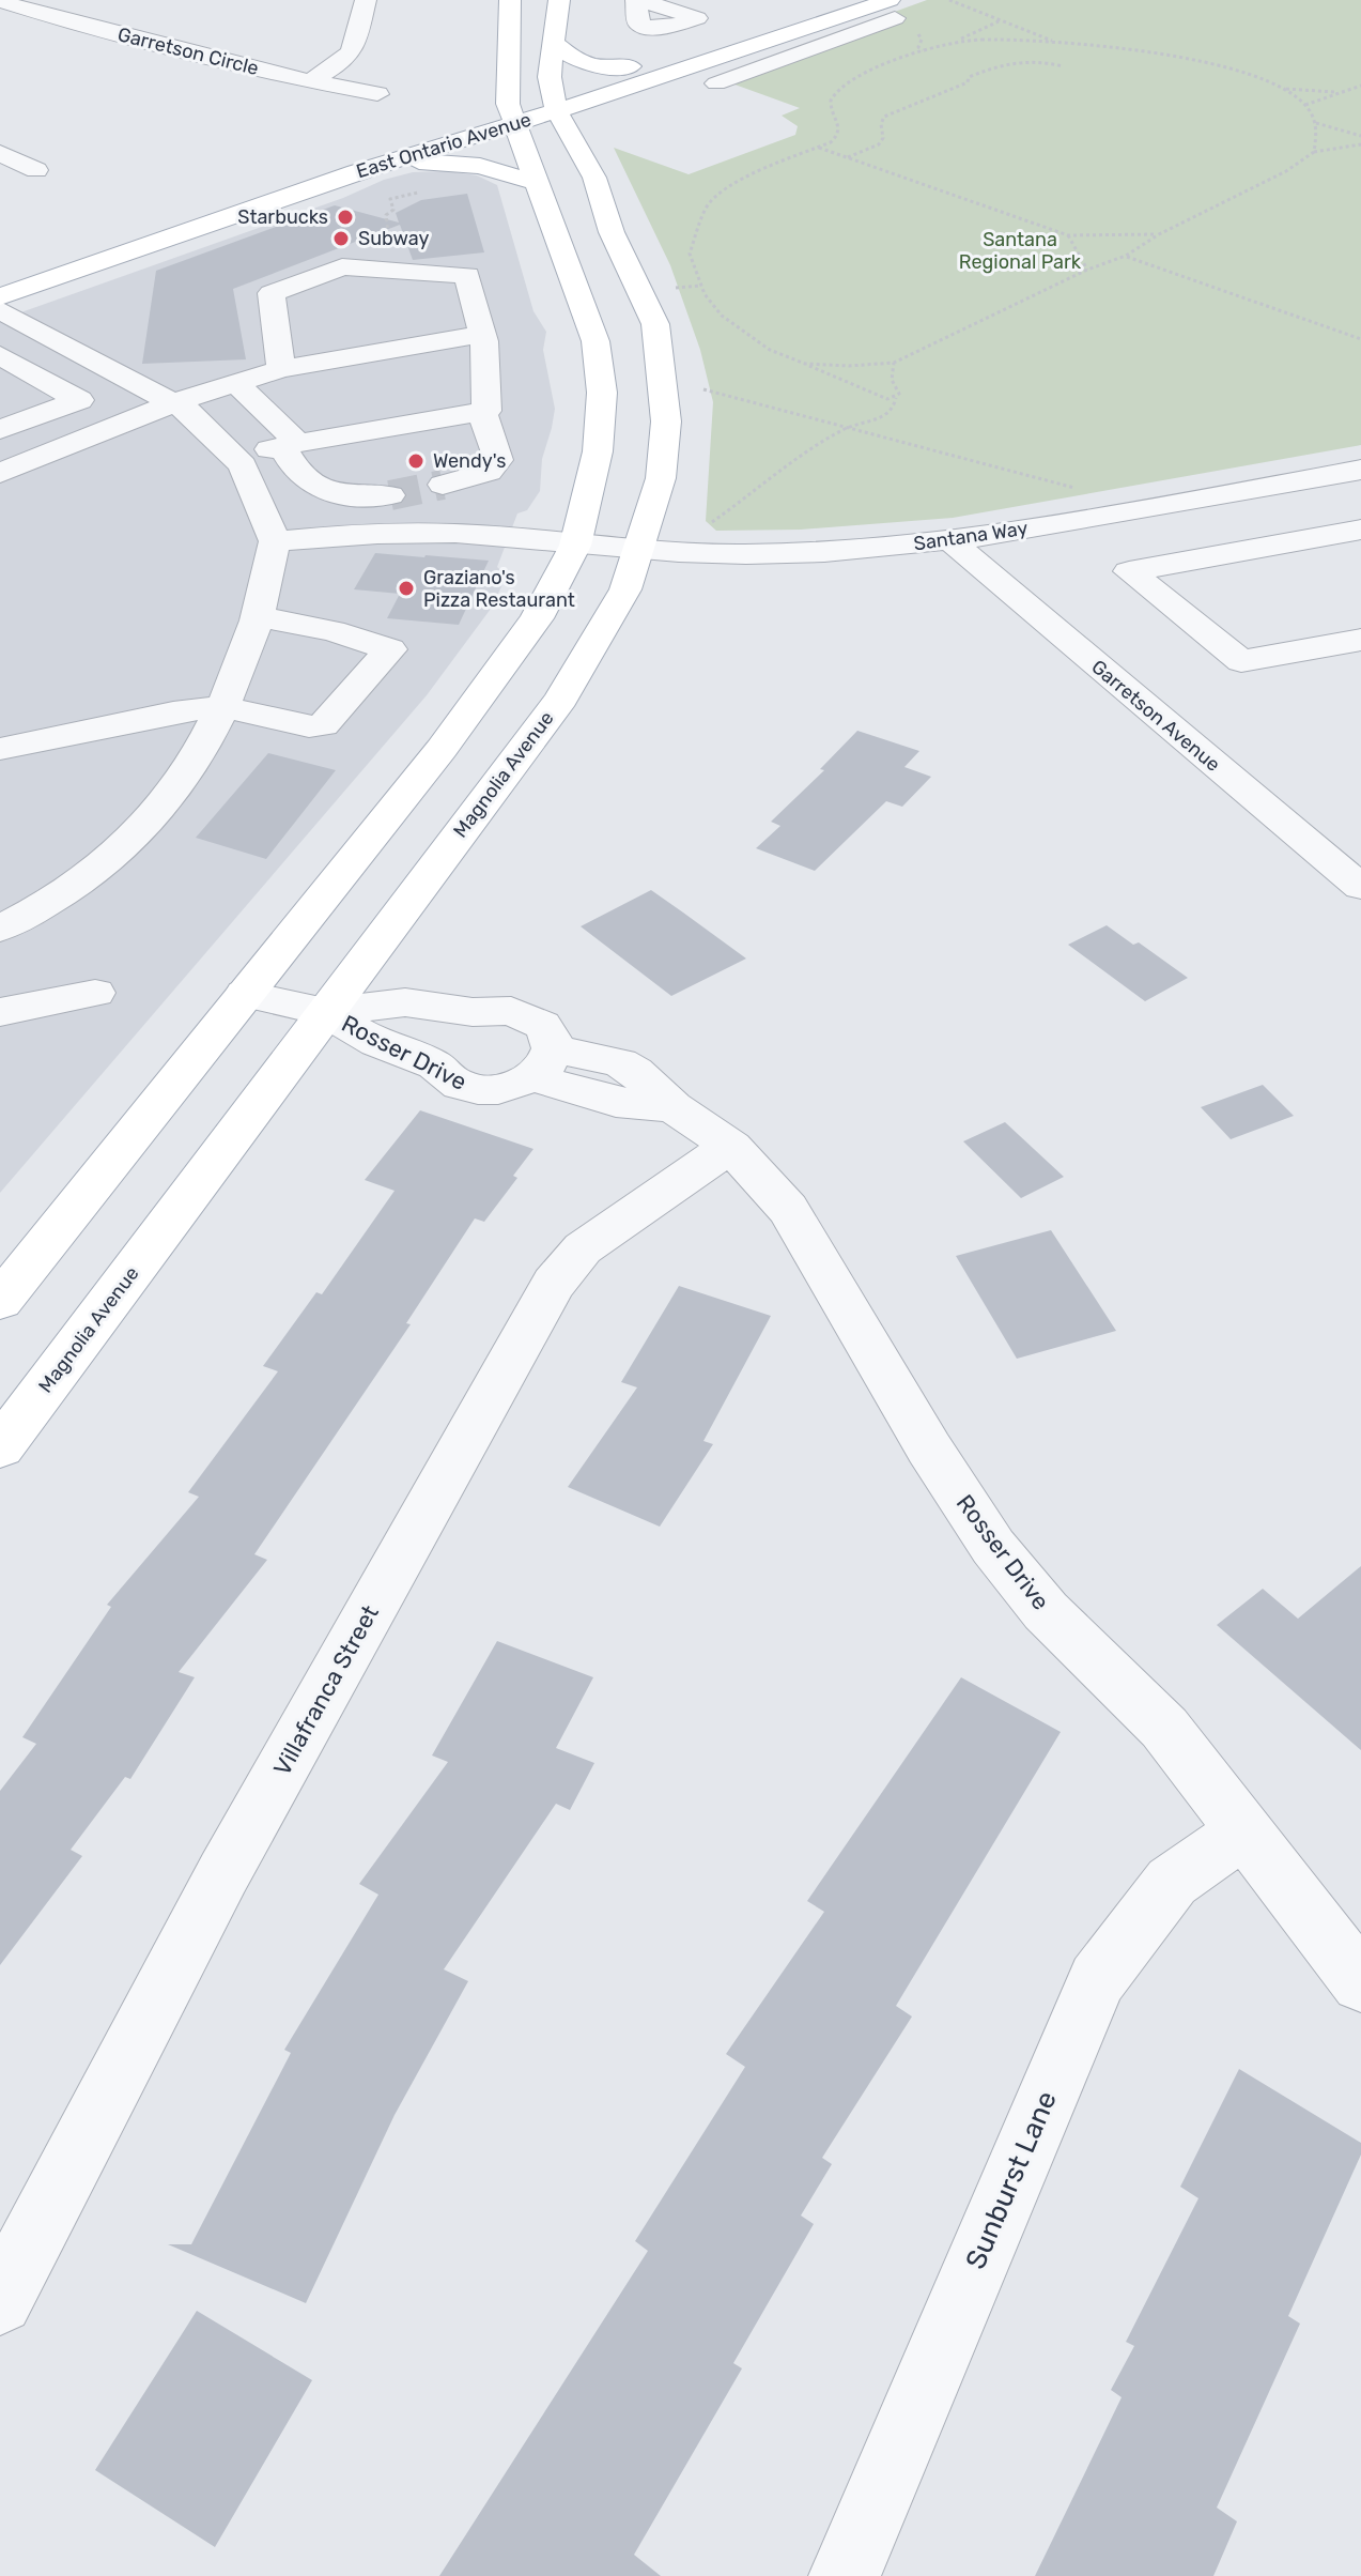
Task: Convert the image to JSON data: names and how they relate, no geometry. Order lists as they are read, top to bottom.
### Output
{
  "streets": {
    "main road": ["East Ontario Avenue", "Magnolia Avenue"],
    "street": [
      "Garretson Circle",
      "Santana Way",
      "Garretson Avenue",
      "Rosser Drive",
      "Villafranca Street",
      "Sunburst Lane"
    ]
  },
  "crossings": [
    ["East Ontario Avenue", "Magnolia Avenue"],
    ["Santana Way", "Garretson Avenue"],
    ["Santana Way", "Magnolia Avenue"],
    ["Magnolia Avenue", "Rosser Drive"],
    ["Rosser Drive", "Villafranca Street"],
    ["Rosser Drive", "Sunburst Lane"]
  ],
  "parks": ["Santana Regional Park"],
  "places": [
    "Starbucks",
    "Subway",
    "Wendy's",
    "Graziano's Pizza Restaurant"
  ]
}
